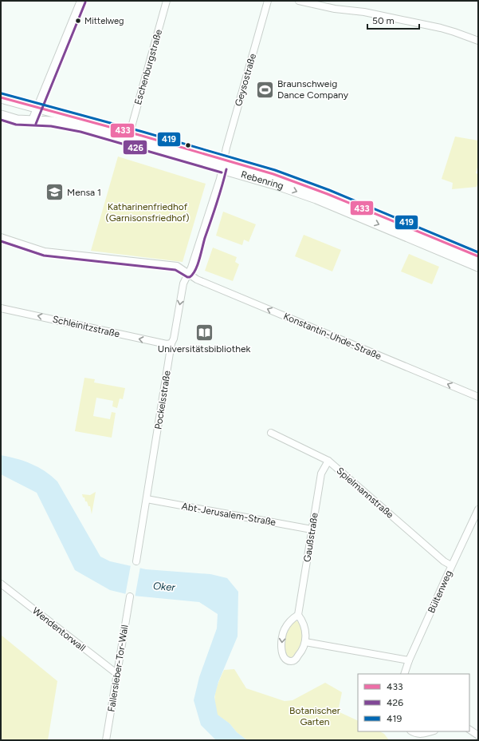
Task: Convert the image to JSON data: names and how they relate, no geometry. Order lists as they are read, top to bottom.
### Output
{
  "streets": {
    "main road": ["Rebenring"],
    "street": [
      "Eschenburgstraße",
      "Geysostraße",
      "Schleinitzstraße",
      "Konstantin-Uhde-Straße",
      "Pockelsstraße",
      "Spielmannstraße",
      "Abt-Jerusalem-Straße",
      "Gaußstraße",
      "Bültenweg",
      "Wendentorwall",
      "Fallersleber-Tor-Wall"
    ]
  },
  "crossings": [
    ["Eschenburgstraße", "Rebenring"],
    ["Geysostraße", "Rebenring"],
    ["Geysostraße", "Pockelsstraße"],
    ["Rebenring", "Pockelsstraße"],
    ["Schleinitzstraße", "Pockelsstraße"],
    ["Konstantin-Uhde-Straße", "Pockelsstraße"],
    ["Pockelsstraße", "Abt-Jerusalem-Straße"],
    ["Spielmannstraße", "Gaußstraße"],
    ["Spielmannstraße", "Bültenweg"],
    ["Abt-Jerusalem-Straße", "Gaußstraße"],
    ["Wendentorwall", "Fallersleber-Tor-Wall"]
  ],
  "one_way": ["Schleinitzstraße", "Konstantin-Uhde-Straße"],
  "water": ["Oker"],
  "parks": ["Katharinenfriedhof (Garnisonsfriedhof)", "Botanischer Garten"],
  "places": {
    "other": ["Mittelweg"],
    "sports": ["Braunschweig Dance Company"],
    "school or university": ["Mensa 1"],
    "library": ["Universitätsbibliothek"]
  },
  "lines": ["transit line 426", "transit line 419", "transit line 433"],
  "legend": ["433", "426", "419"],
  "scale_bar": "50 m"
}
